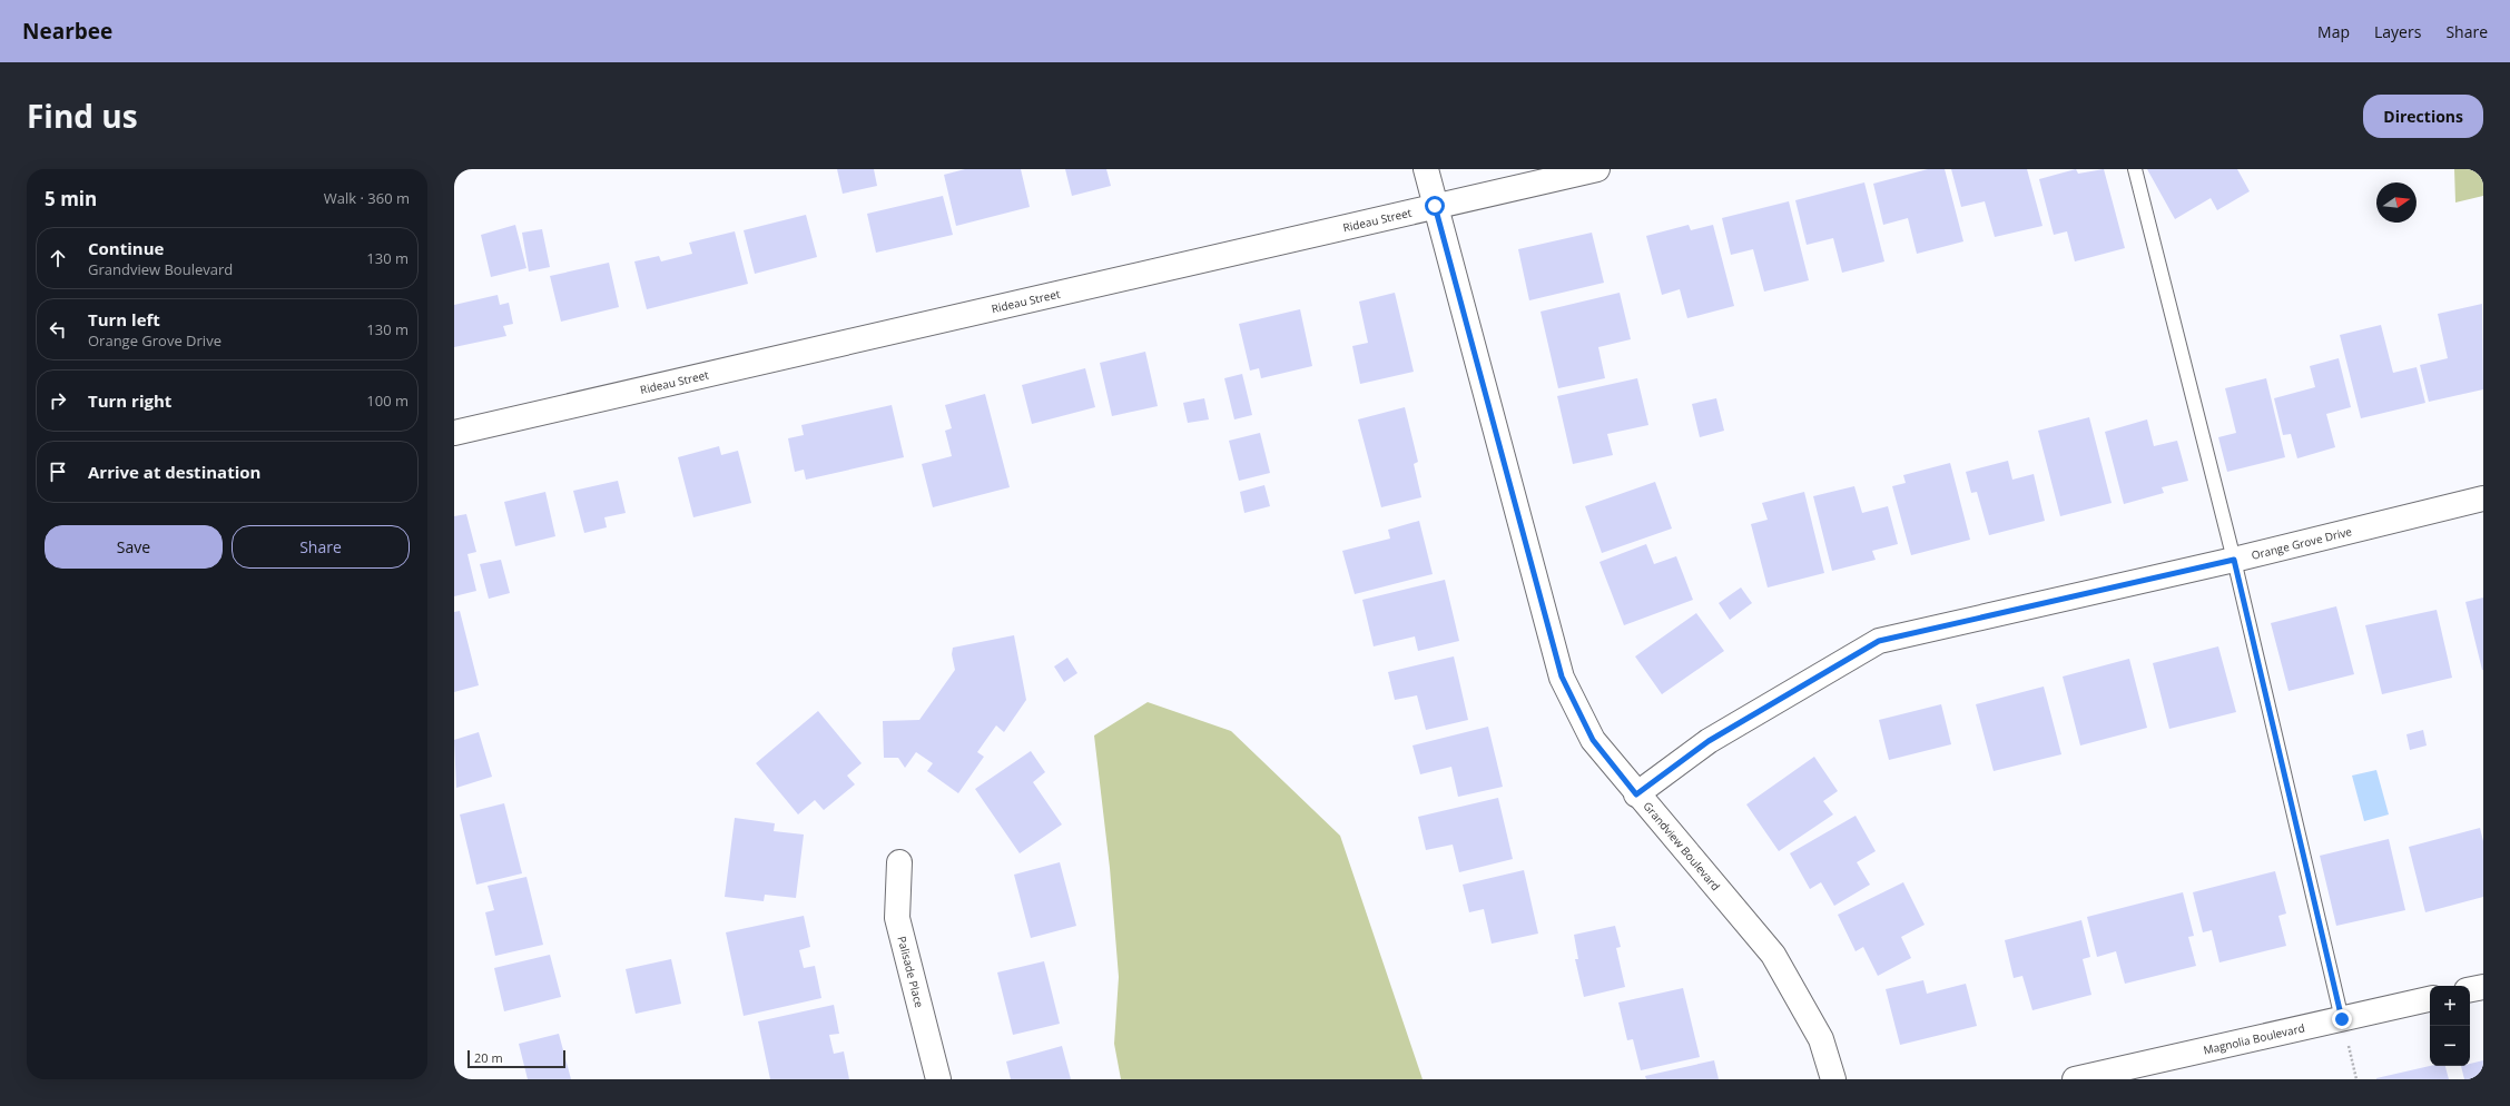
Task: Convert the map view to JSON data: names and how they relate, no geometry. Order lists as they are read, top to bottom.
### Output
{
  "streets": {
    "street": [
      "Rideau Street",
      "Orange Grove Drive",
      "Grandview Boulevard",
      "Palisade Place",
      "Magnolia Boulevard"
    ]
  },
  "crossings": [
    ["Rideau Street", "Grandview Boulevard"],
    ["Orange Grove Drive", "Grandview Boulevard"]
  ],
  "scale_bar": "20 m",
  "north": "right",
  "page": {
    "header": "Nearbee",
    "nav": ["Map", "Layers", "Share"],
    "title": "Find us",
    "buttons": [
      "Directions",
      ["Save", "Share"]
    ],
    "heading": ["5 min", "Walk · 360 m"],
    "list": [
      ["Continue", "Grandview Boulevard", "130 m"],
      ["Turn left", "Orange Grove Drive", "130 m"],
      ["Turn right", "100 m"],
      "Arrive at destination"
    ],
    "map_buttons": ["+", "−"],
    "scale": "20 m"
  }
}
